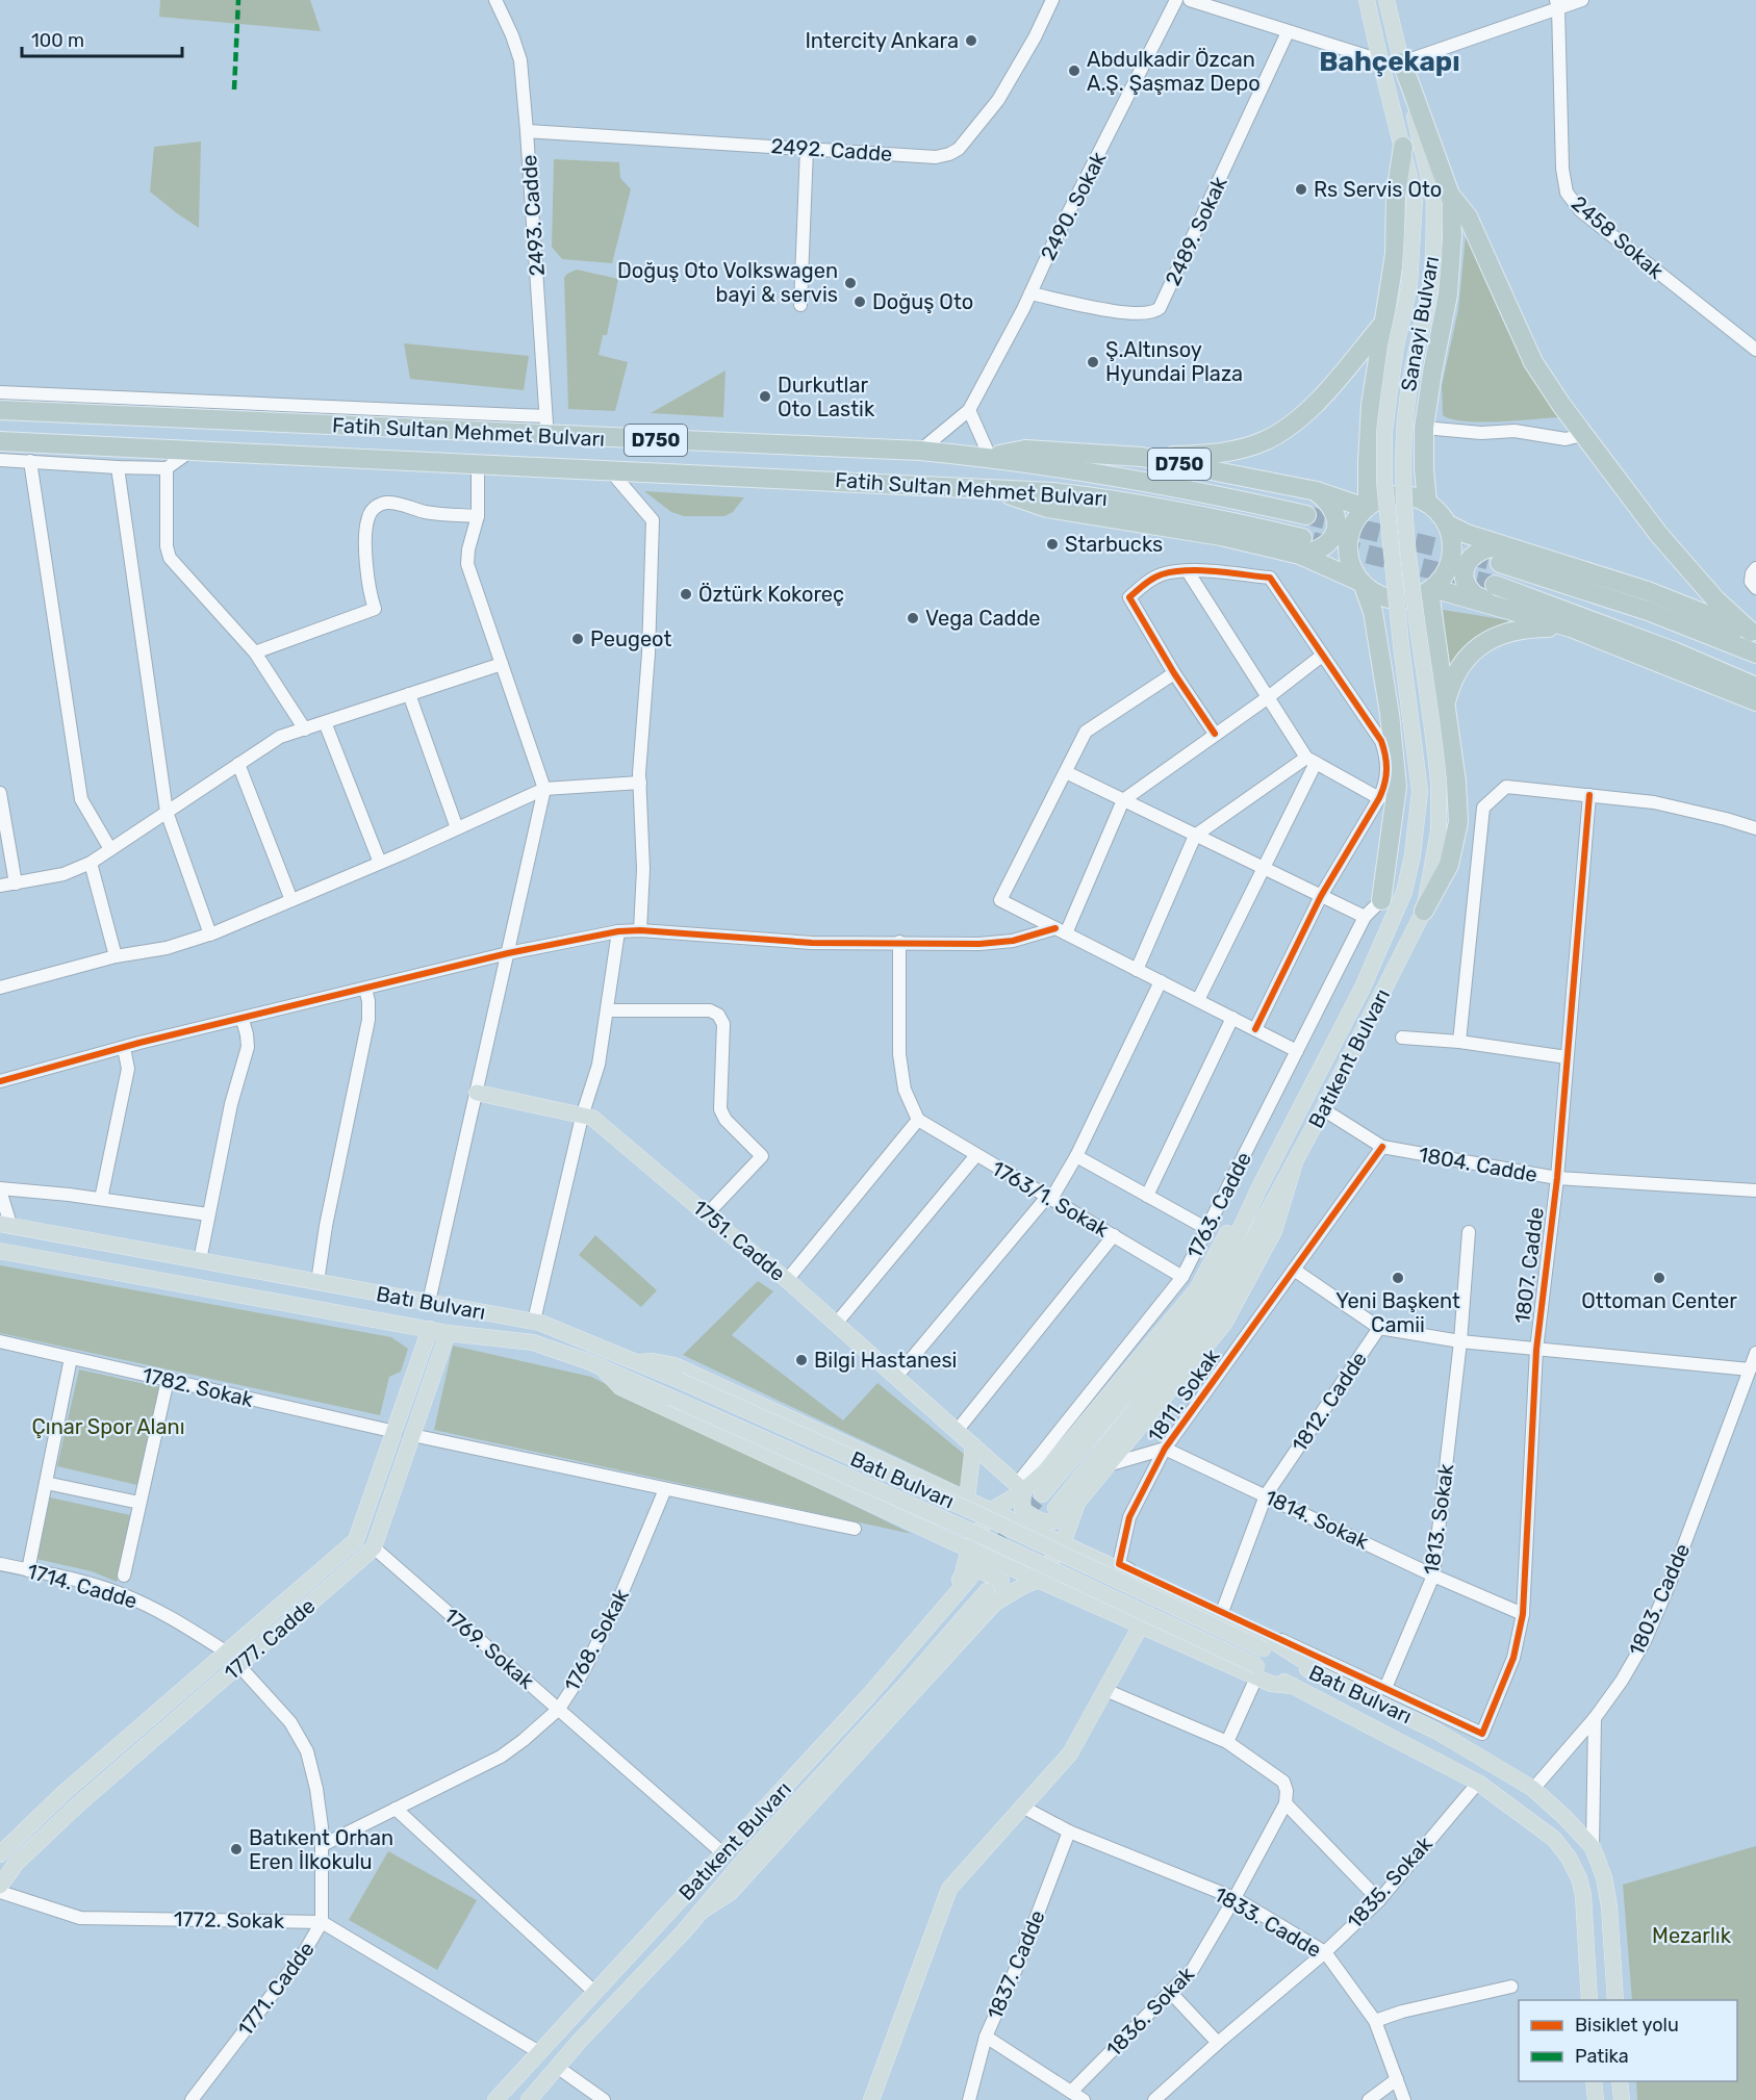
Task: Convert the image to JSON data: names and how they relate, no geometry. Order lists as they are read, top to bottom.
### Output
{
  "streets": {
    "highway": ["Fatih Sultan Mehmet Bulvarı", "D750"],
    "main road": [
      "Sanayi Bulvarı",
      "Batıkent Bulvarı",
      "1751. Cadde",
      "Batı Bulvarı",
      "1777. Cadde"
    ],
    "street": [
      "2492. Cadde",
      "2490. Sokak",
      "2493. Cadde",
      "2489. Sokak",
      "2458 Sokak",
      "1804. Cadde",
      "1763/1. Sokak",
      "1763. Cadde",
      "1807. Cadde",
      "1782. Sokak",
      "1811. Sokak",
      "1812. Cadde",
      "1814. Sokak",
      "1813. Sokak",
      "1714. Cadde",
      "1803. Cadde",
      "1768. Sokak",
      "1769. Sokak",
      "1835. Sokak",
      "1772. Sokak",
      "1833. Cadde",
      "1837. Cadde",
      "1771. Cadde",
      "1836. Sokak"
    ]
  },
  "crossings": [
    ["2492. Cadde", "2493. Cadde"],
    ["2490. Sokak", "2489. Sokak"],
    ["2490. Sokak", "Fatih Sultan Mehmet Bulvarı"],
    ["2493. Cadde", "Fatih Sultan Mehmet Bulvarı"],
    ["Sanayi Bulvarı", "Batıkent Bulvarı"],
    ["Fatih Sultan Mehmet Bulvarı", "D750"],
    ["Batıkent Bulvarı", "1804. Cadde"],
    ["Batıkent Bulvarı", "1772. Sokak"],
    ["1804. Cadde", "1807. Cadde"],
    ["1804. Cadde", "1811. Sokak"],
    ["1763/1. Sokak", "1763. Cadde"],
    ["1763. Cadde", "1751. Cadde"],
    ["1807. Cadde", "1811. Sokak"],
    ["1807. Cadde", "1814. Sokak"],
    ["Batı Bulvarı", "1803. Cadde"],
    ["Batı Bulvarı", "1777. Cadde"],
    ["Batı Bulvarı", "1835. Sokak"],
    ["1782. Sokak", "1777. Cadde"],
    ["1811. Sokak", "1812. Cadde"],
    ["1811. Sokak", "1814. Sokak"],
    ["1811. Sokak", "1813. Sokak"],
    ["1812. Cadde", "1814. Sokak"],
    ["1814. Sokak", "1813. Sokak"],
    ["1714. Cadde", "1777. Cadde"],
    ["1777. Cadde", "1769. Sokak"],
    ["1777. Cadde", "1771. Cadde"],
    ["1768. Sokak", "1769. Sokak"],
    ["1768. Sokak", "1771. Cadde"],
    ["1835. Sokak", "1833. Cadde"],
    ["1772. Sokak", "1771. Cadde"],
    ["1833. Cadde", "1837. Cadde"],
    ["1833. Cadde", "1836. Sokak"]
  ],
  "districts": ["Bahçekapı"],
  "parks": ["Çınar Spor Alanı", "Mezarlık"],
  "places": [
    "Intercity Ankara",
    "Abdulkadir Özcan A.Ş. Şaşmaz Depo",
    "Rs Servis Oto",
    "Doğuş Oto Volkswagen bayi & servis",
    "Doğuş Oto",
    "Ş.Altınsoy Hyundai Plaza",
    "Durkutlar Oto Lastik",
    "Starbucks",
    "Öztürk Kokoreç",
    "Vega Cadde",
    "Peugeot",
    "Yeni Başkent Camii",
    "Ottoman Center",
    "Bilgi Hastanesi",
    "Batıkent Orhan Eren İlkokulu"
  ],
  "legend": ["Bisiklet yolu", "Patika"],
  "scale_bar": "100 m"
}
